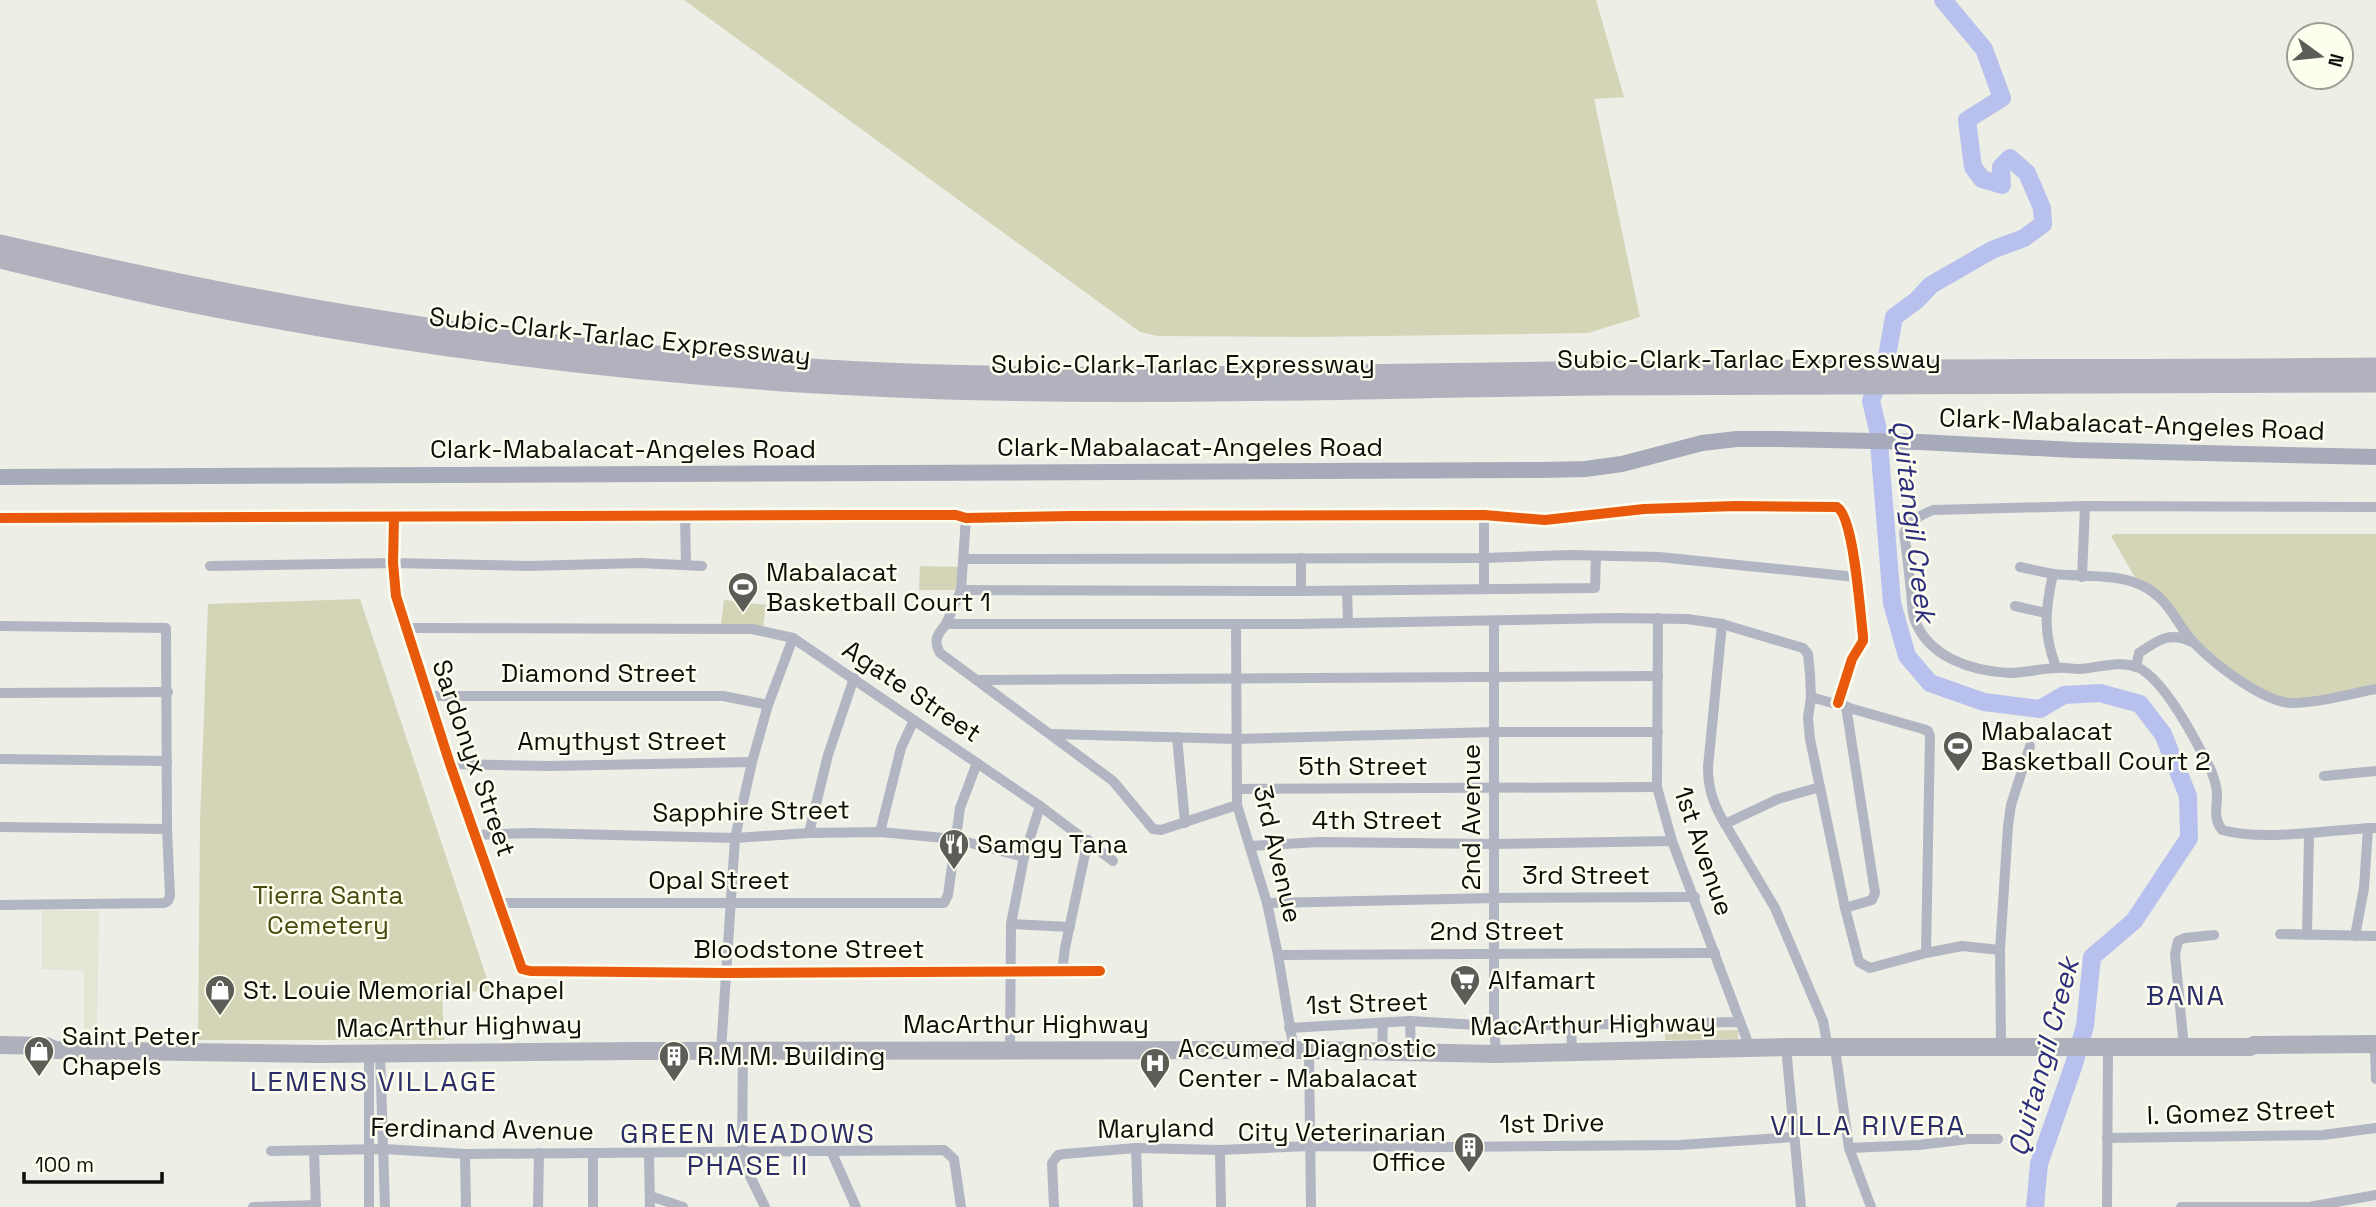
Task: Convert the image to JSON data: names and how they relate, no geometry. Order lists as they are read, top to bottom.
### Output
{
  "streets": {
    "highway": ["Subic-Clark-Tarlac Expressway", "MacArthur Highway"],
    "main road": ["Clark-Mabalacat-Angeles Road"],
    "street": [
      "Diamond Street",
      "Agate Street",
      "Amythyst Street",
      "Sardonyx Street",
      "5th Street",
      "Sapphire Street",
      "2nd Avenue",
      "4th Street",
      "1st Avenue",
      "3rd Avenue",
      "3rd Street",
      "Opal Street",
      "2nd Street",
      "Bloodstone Street",
      "1st Street",
      "I. Gomez Street",
      "1st Drive",
      "Maryland",
      "Ferdinand Avenue"
    ]
  },
  "crossings": [
    ["Diamond Street", "Sardonyx Street"],
    ["Agate Street", "Sardonyx Street"],
    ["Amythyst Street", "Sardonyx Street"],
    ["Sardonyx Street", "Sapphire Street"],
    ["Sardonyx Street", "Opal Street"],
    ["Sardonyx Street", "Bloodstone Street"],
    ["5th Street", "2nd Avenue"],
    ["5th Street", "1st Avenue"],
    ["5th Street", "3rd Avenue"],
    ["Sapphire Street", "Opal Street"],
    ["2nd Avenue", "4th Street"],
    ["2nd Avenue", "3rd Street"],
    ["2nd Avenue", "2nd Street"],
    ["2nd Avenue", "1st Street"],
    ["2nd Avenue", "MacArthur Highway"],
    ["4th Street", "1st Avenue"],
    ["4th Street", "3rd Avenue"],
    ["1st Avenue", "3rd Street"],
    ["1st Avenue", "2nd Street"],
    ["1st Avenue", "1st Street"],
    ["1st Avenue", "MacArthur Highway"],
    ["3rd Avenue", "3rd Street"],
    ["3rd Avenue", "2nd Street"],
    ["3rd Avenue", "1st Street"],
    ["3rd Avenue", "MacArthur Highway"],
    ["3rd Avenue", "1st Drive"],
    ["3rd Avenue", "Maryland"],
    ["1st Drive", "Maryland"]
  ],
  "districts": [
    "BANA",
    "LEMENS VILLAGE",
    "VILLA RIVERA",
    "GREEN MEADOWS PHASE II"
  ],
  "water": ["Quitangil Creek"],
  "parks": ["Tierra Santa Cemetery"],
  "places": {
    "sports": ["Mabalacat Basketball Court 1", "Mabalacat Basketball Court 2"],
    "restaurant": ["Samgy Tana"],
    "supermarket": ["Alfamart"],
    "shop": ["St. Louie Memorial Chapel", "Saint Peter Chapels"],
    "building": ["R.M.M. Building", "City Veterinarian Office"],
    "hospital": ["Accumed Diagnostic Center - Mabalacat"]
  },
  "scale_bar": "100 m",
  "north": "right"
}
